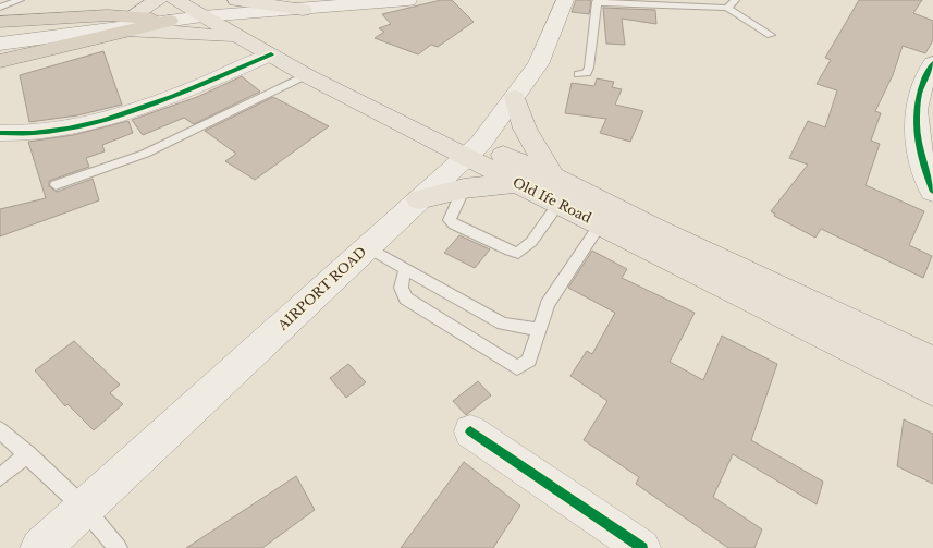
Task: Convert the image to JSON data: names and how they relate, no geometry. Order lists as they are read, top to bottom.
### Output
{
  "streets": {
    "main road": ["Old Ife Road", "AIRPORT ROAD"]
  },
  "crossings": [
    ["Old Ife Road", "AIRPORT ROAD"]
  ]
}
